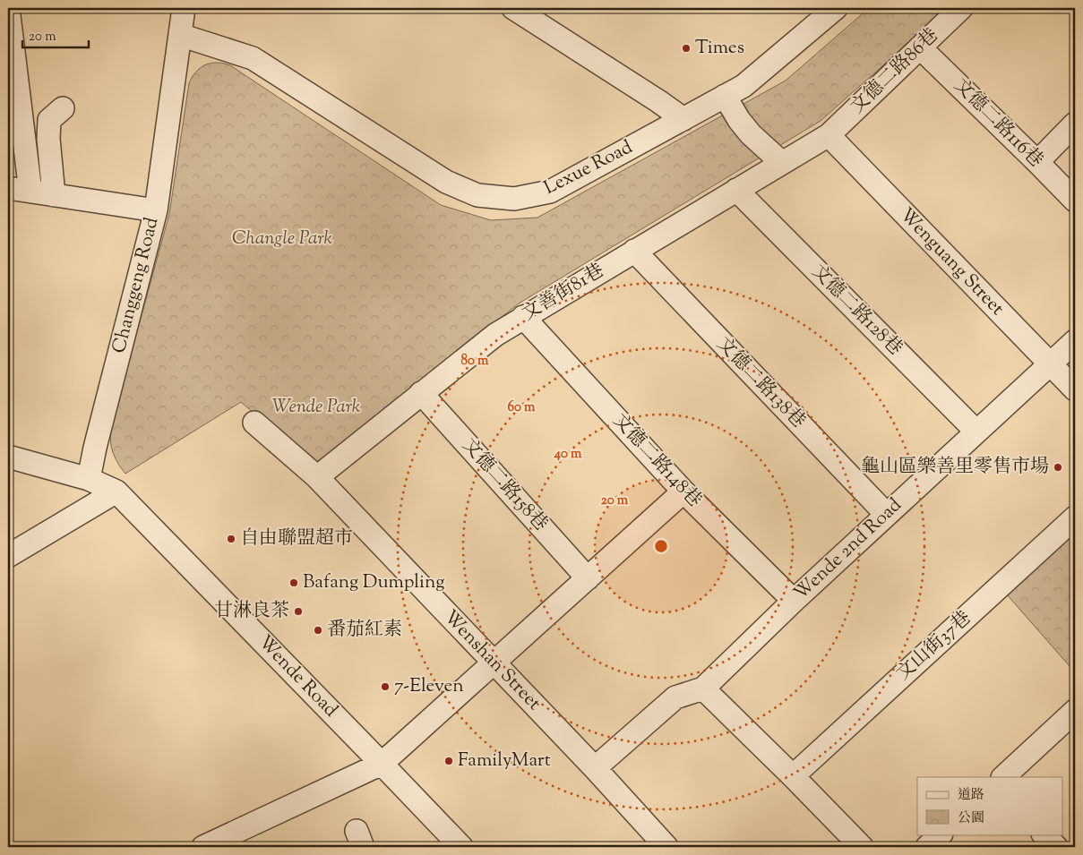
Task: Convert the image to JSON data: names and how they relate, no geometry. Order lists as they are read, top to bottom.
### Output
{
  "streets": {
    "street": [
      "文德二路86巷",
      "文德二路116巷",
      "Lexue Road",
      "Wenguang Street",
      "Changgeng Road",
      "文善街81巷",
      "文德二路128巷",
      "文德二路138巷",
      "文德二路148巷",
      "文德二路158巷",
      "Wende 2nd Road",
      "文山街37巷",
      "Wenshan Street",
      "Wende Road"
    ]
  },
  "crossings": [
    ["文德二路86巷", "文德二路116巷"],
    ["文德二路86巷", "Wenguang Street"],
    ["文德二路86巷", "文善街81巷"],
    ["Lexue Road", "Changgeng Road"],
    ["Wenguang Street", "文善街81巷"],
    ["Wenguang Street", "Wende 2nd Road"],
    ["Changgeng Road", "Wende Road"],
    ["文善街81巷", "文德二路128巷"],
    ["文善街81巷", "文德二路138巷"],
    ["文善街81巷", "文德二路148巷"],
    ["文善街81巷", "文德二路158巷"],
    ["文善街81巷", "Wenshan Street"],
    ["文德二路128巷", "Wende 2nd Road"],
    ["文德二路138巷", "Wende 2nd Road"],
    ["文德二路148巷", "Wende 2nd Road"]
  ],
  "parks": ["Changle Park", "Wende Park"],
  "places": [
    "Times",
    "龜山區樂善里零售市場",
    "自由聯盟超市",
    "Bafang Dumpling",
    "甘淋良茶",
    "番茄紅素",
    "7-Eleven",
    "FamilyMart"
  ],
  "legend": ["道路", "公園"],
  "scale_bar": "20 m",
  "rings": [
    "80 m",
    "60 m",
    "40 m",
    "20 m"
  ]
}
